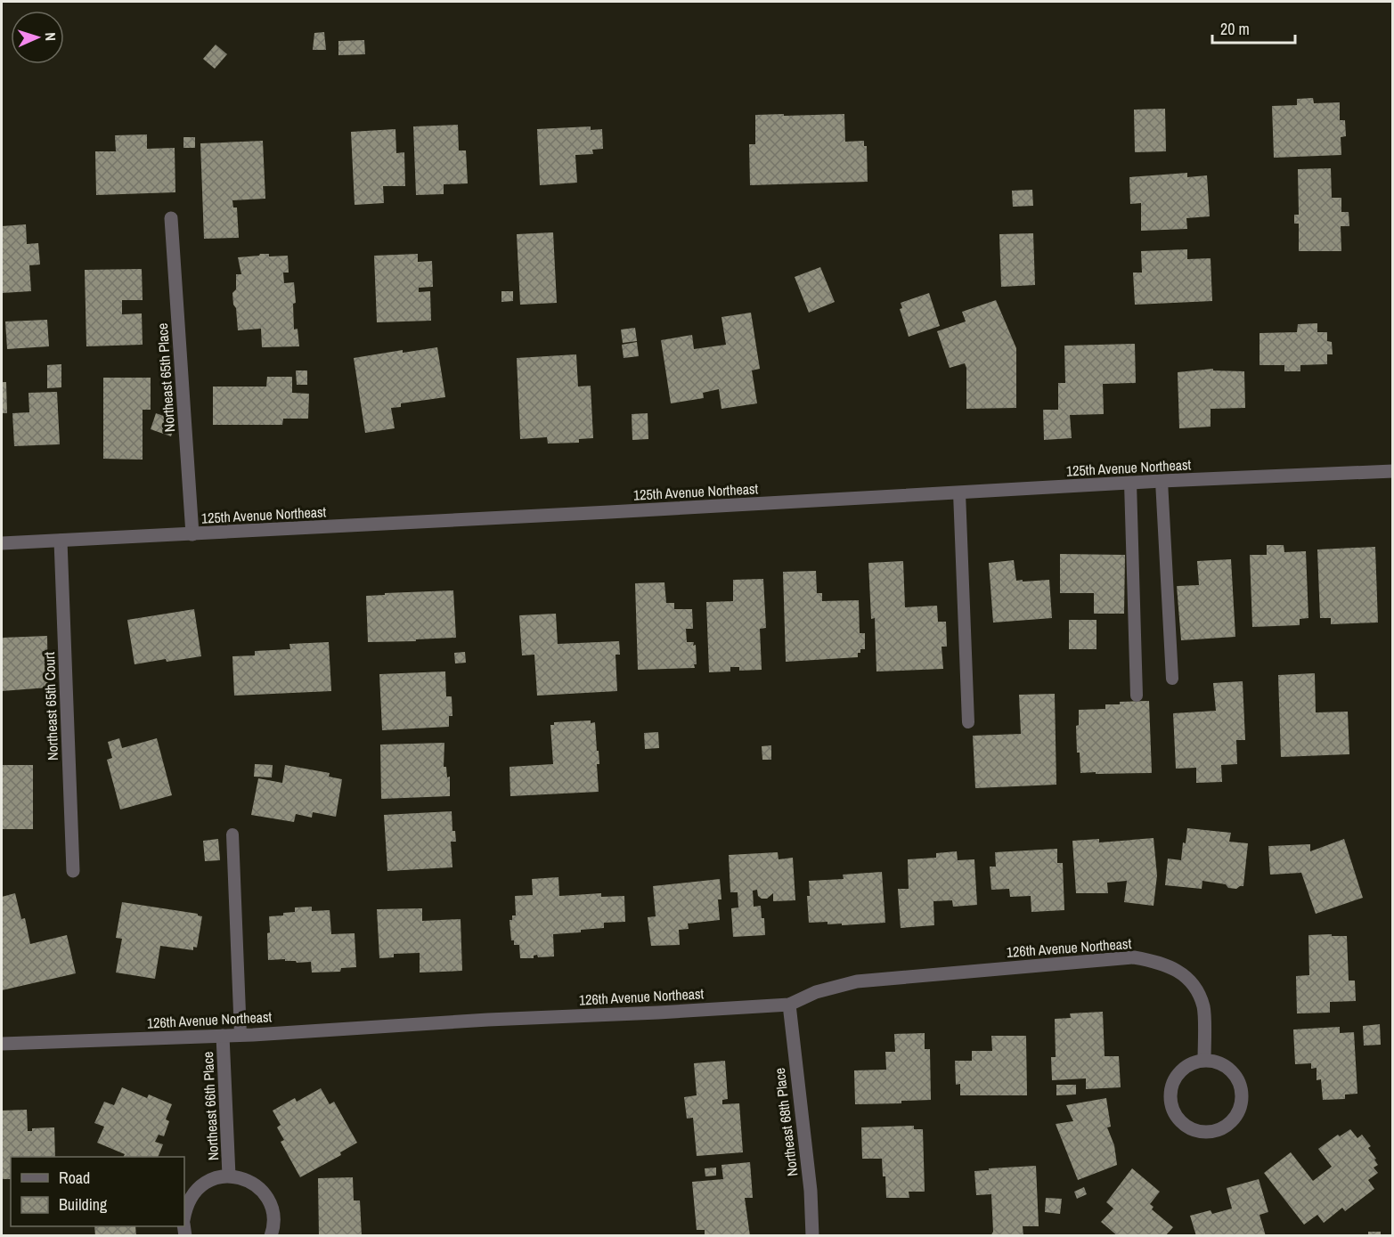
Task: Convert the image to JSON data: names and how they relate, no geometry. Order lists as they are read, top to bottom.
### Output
{
  "streets": {
    "street": [
      "Northeast 65th Place",
      "125th Avenue Northeast",
      "Northeast 65th Court",
      "126th Avenue Northeast",
      "Northeast 66th Place",
      "Northeast 68th Place"
    ]
  },
  "crossings": [
    ["Northeast 65th Place", "125th Avenue Northeast"],
    ["125th Avenue Northeast", "Northeast 65th Court"],
    ["126th Avenue Northeast", "Northeast 66th Place"],
    ["126th Avenue Northeast", "Northeast 68th Place"]
  ],
  "legend": ["Road", "Building"],
  "scale_bar": "20 m",
  "north": "right"
}
